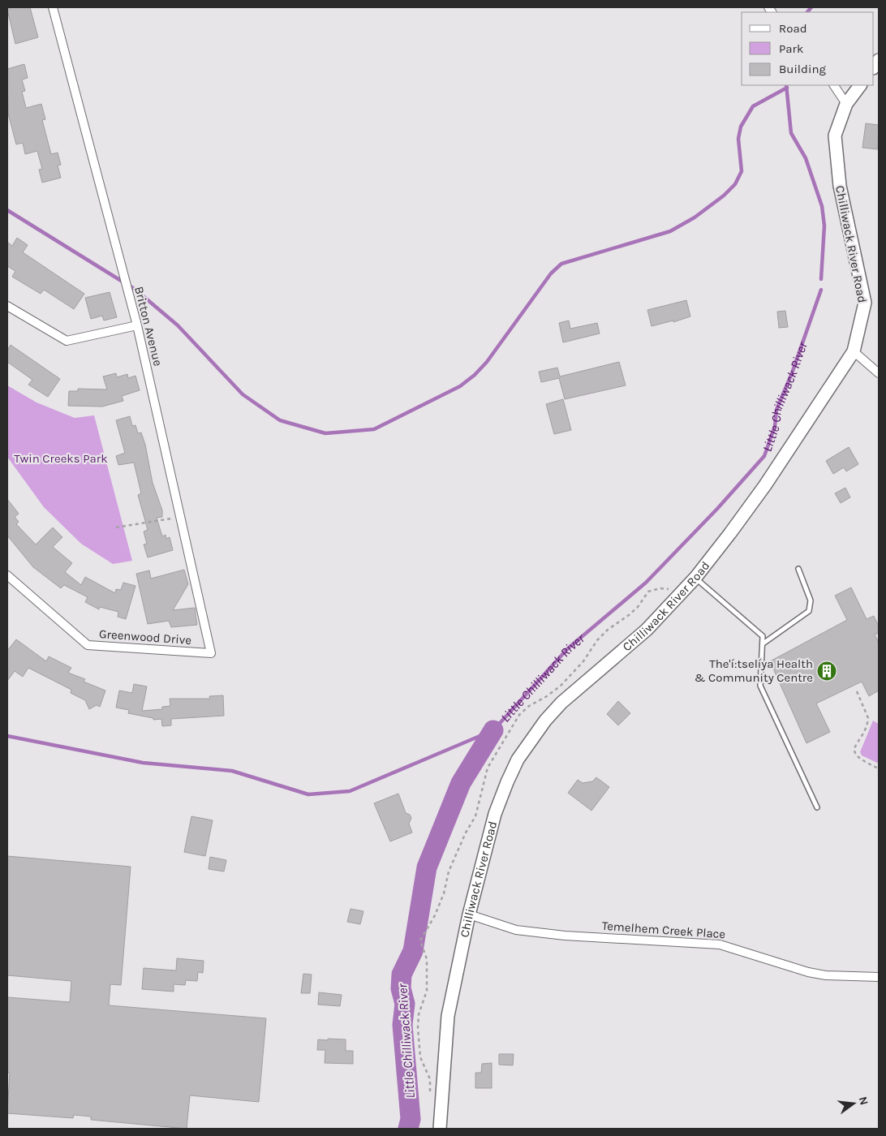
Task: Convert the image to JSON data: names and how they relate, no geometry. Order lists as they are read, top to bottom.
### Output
{
  "streets": {
    "main road": ["Chilliwack River Road"],
    "street": ["Britton Avenue", "Greenwood Drive", "Temelhem Creek Place"]
  },
  "crossings": [
    ["Chilliwack River Road", "Temelhem Creek Place"],
    ["Britton Avenue", "Greenwood Drive"]
  ],
  "water": ["Little Chilliwack River"],
  "parks": ["Twin Creeks Park"],
  "places": {
    "building": ["The'í:tselíya Health & Community Centre"]
  },
  "legend": ["Road", "Park", "Building"],
  "north": "right"
}
